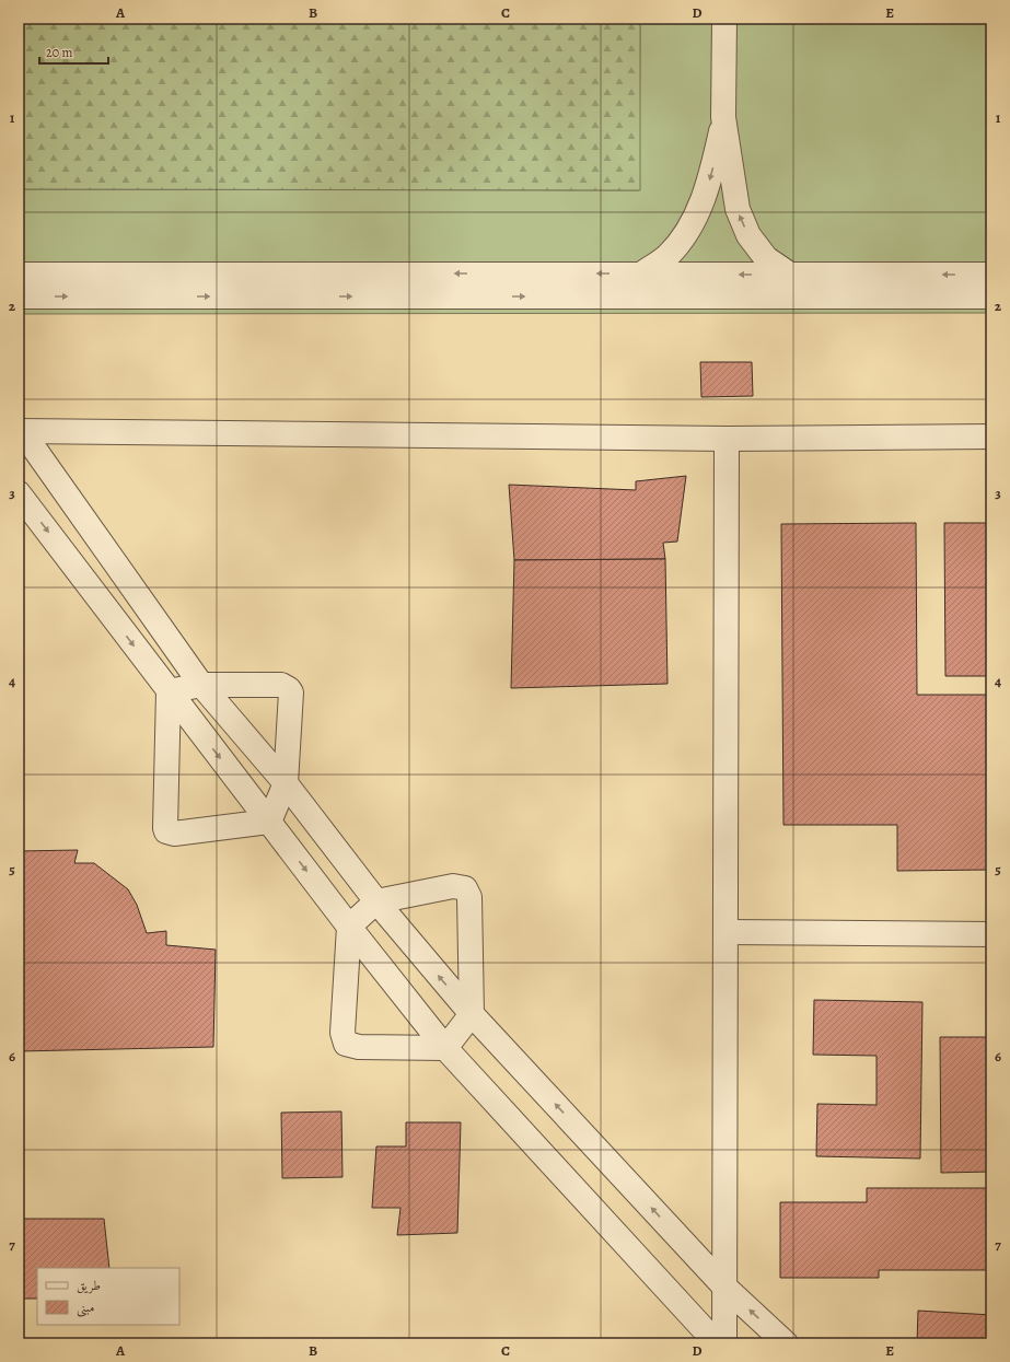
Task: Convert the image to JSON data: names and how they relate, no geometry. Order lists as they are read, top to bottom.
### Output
{
  "legend": ["طريق", "مبنى"],
  "scale_bar": "20 m",
  "grid": {
    "columns": [
      "A",
      "B",
      "C",
      "D",
      "E"
    ],
    "rows": [
      "1",
      "2",
      "3",
      "4",
      "5",
      "6",
      "7"
    ]
  }
}
